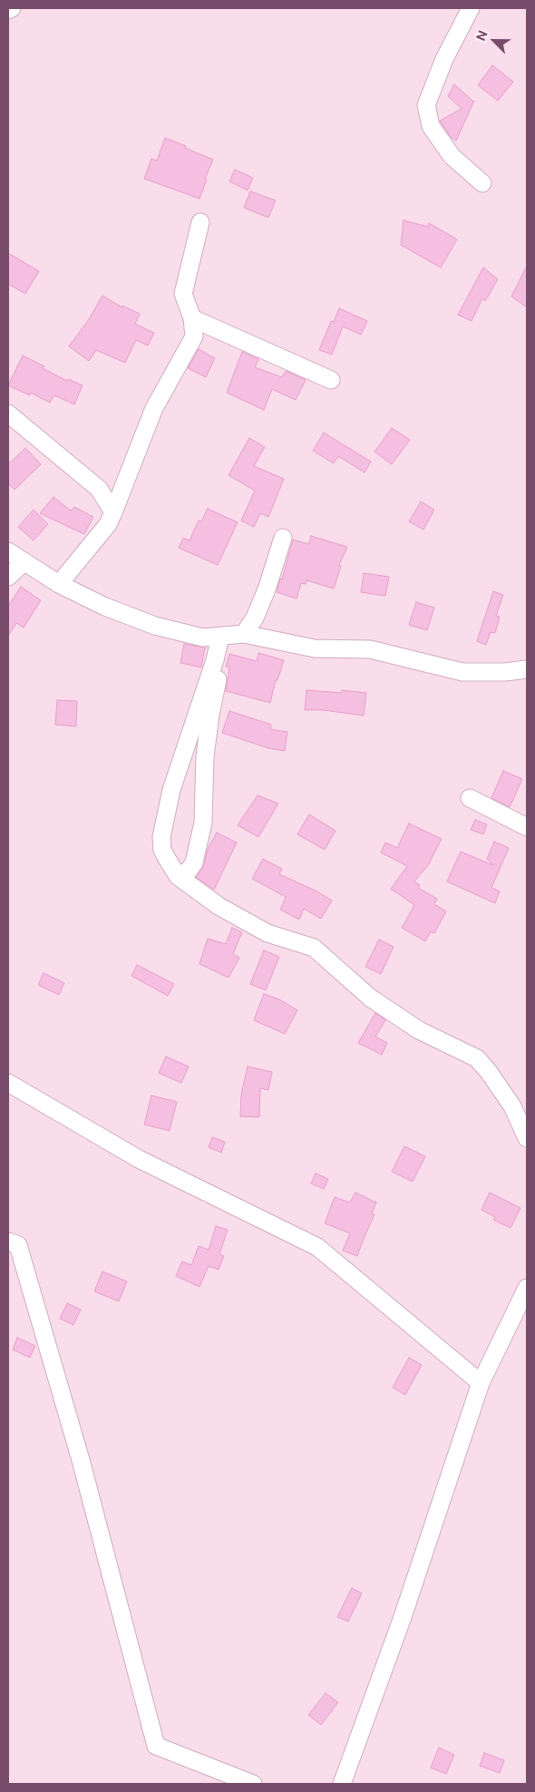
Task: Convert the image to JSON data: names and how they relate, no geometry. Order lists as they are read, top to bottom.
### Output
{
  "north": "top left"
}
